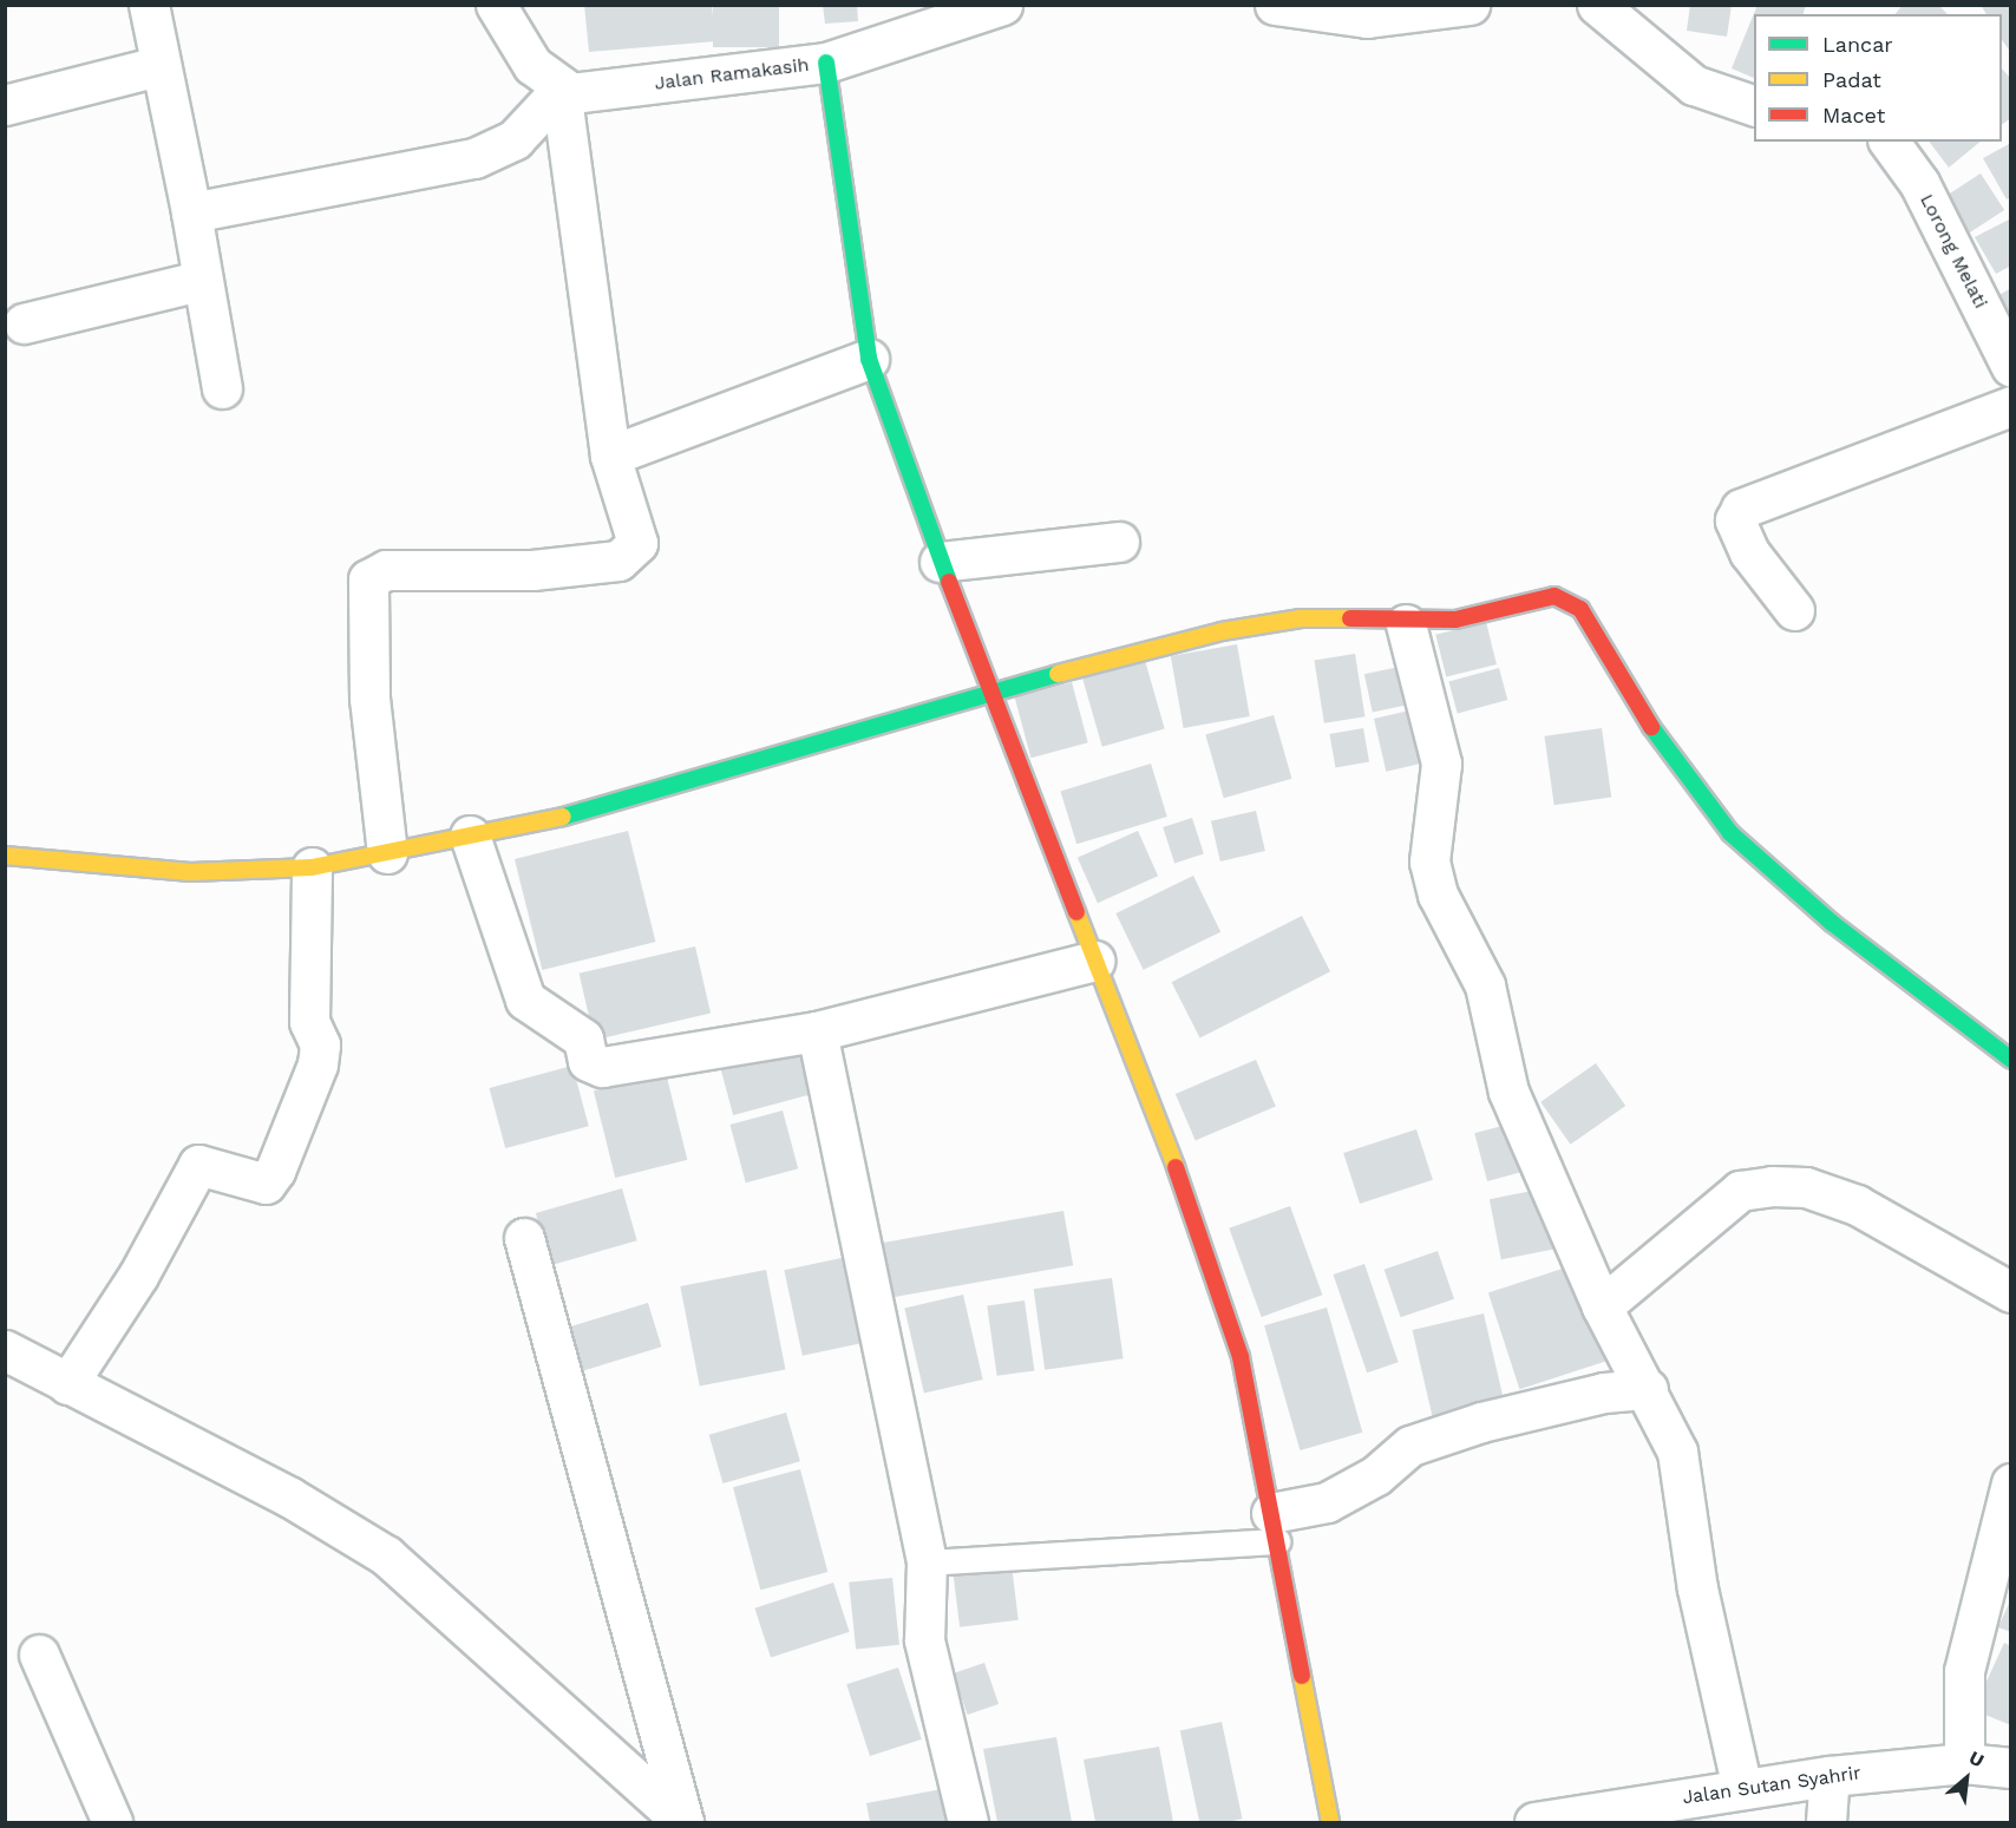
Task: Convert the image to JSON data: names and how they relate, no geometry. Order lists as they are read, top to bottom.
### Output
{
  "streets": {
    "street": ["Jalan Ramakasih", "Lorong Melati", "Jalan Sutan Syahrir"]
  },
  "legend": ["Lancar", "Padat", "Macet"],
  "north": "top right"
}
